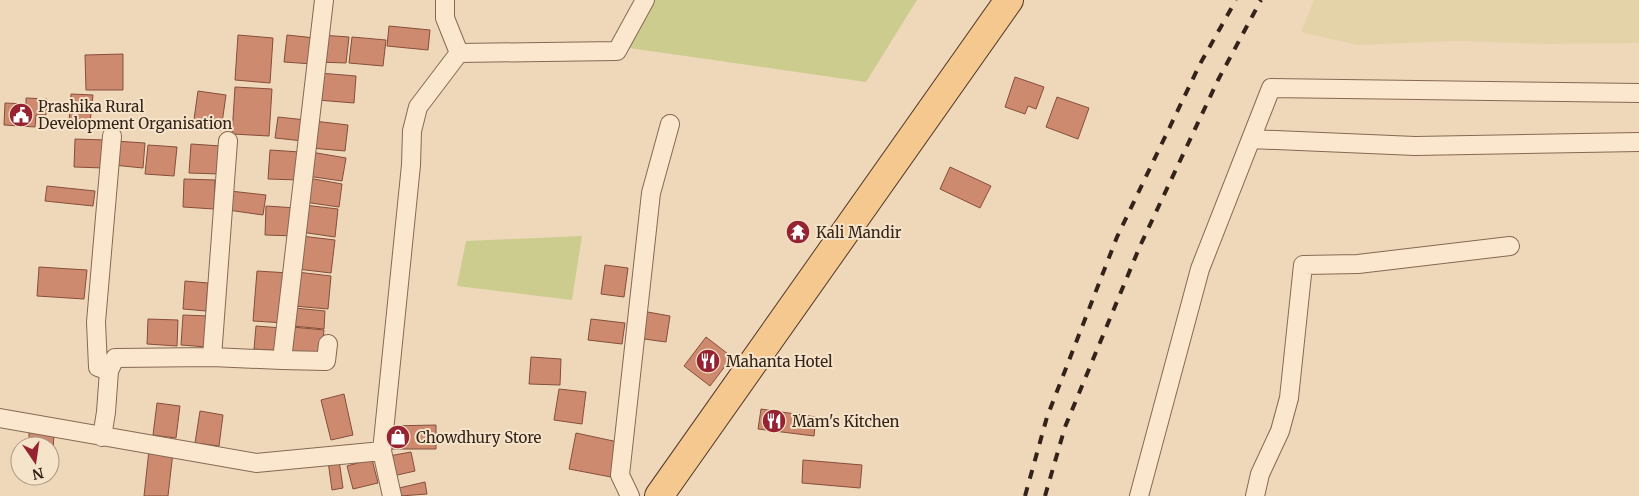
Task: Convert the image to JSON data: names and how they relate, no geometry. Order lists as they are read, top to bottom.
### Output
{
  "places": {
    "public building": ["Prashika Rural Development Organisation"],
    "temple": ["Kali Mandir"],
    "restaurant": ["Mahanta Hotel", "Mam's Kitchen"],
    "shop": ["Chowdhury Store"]
  },
  "north": "bottom"
}
